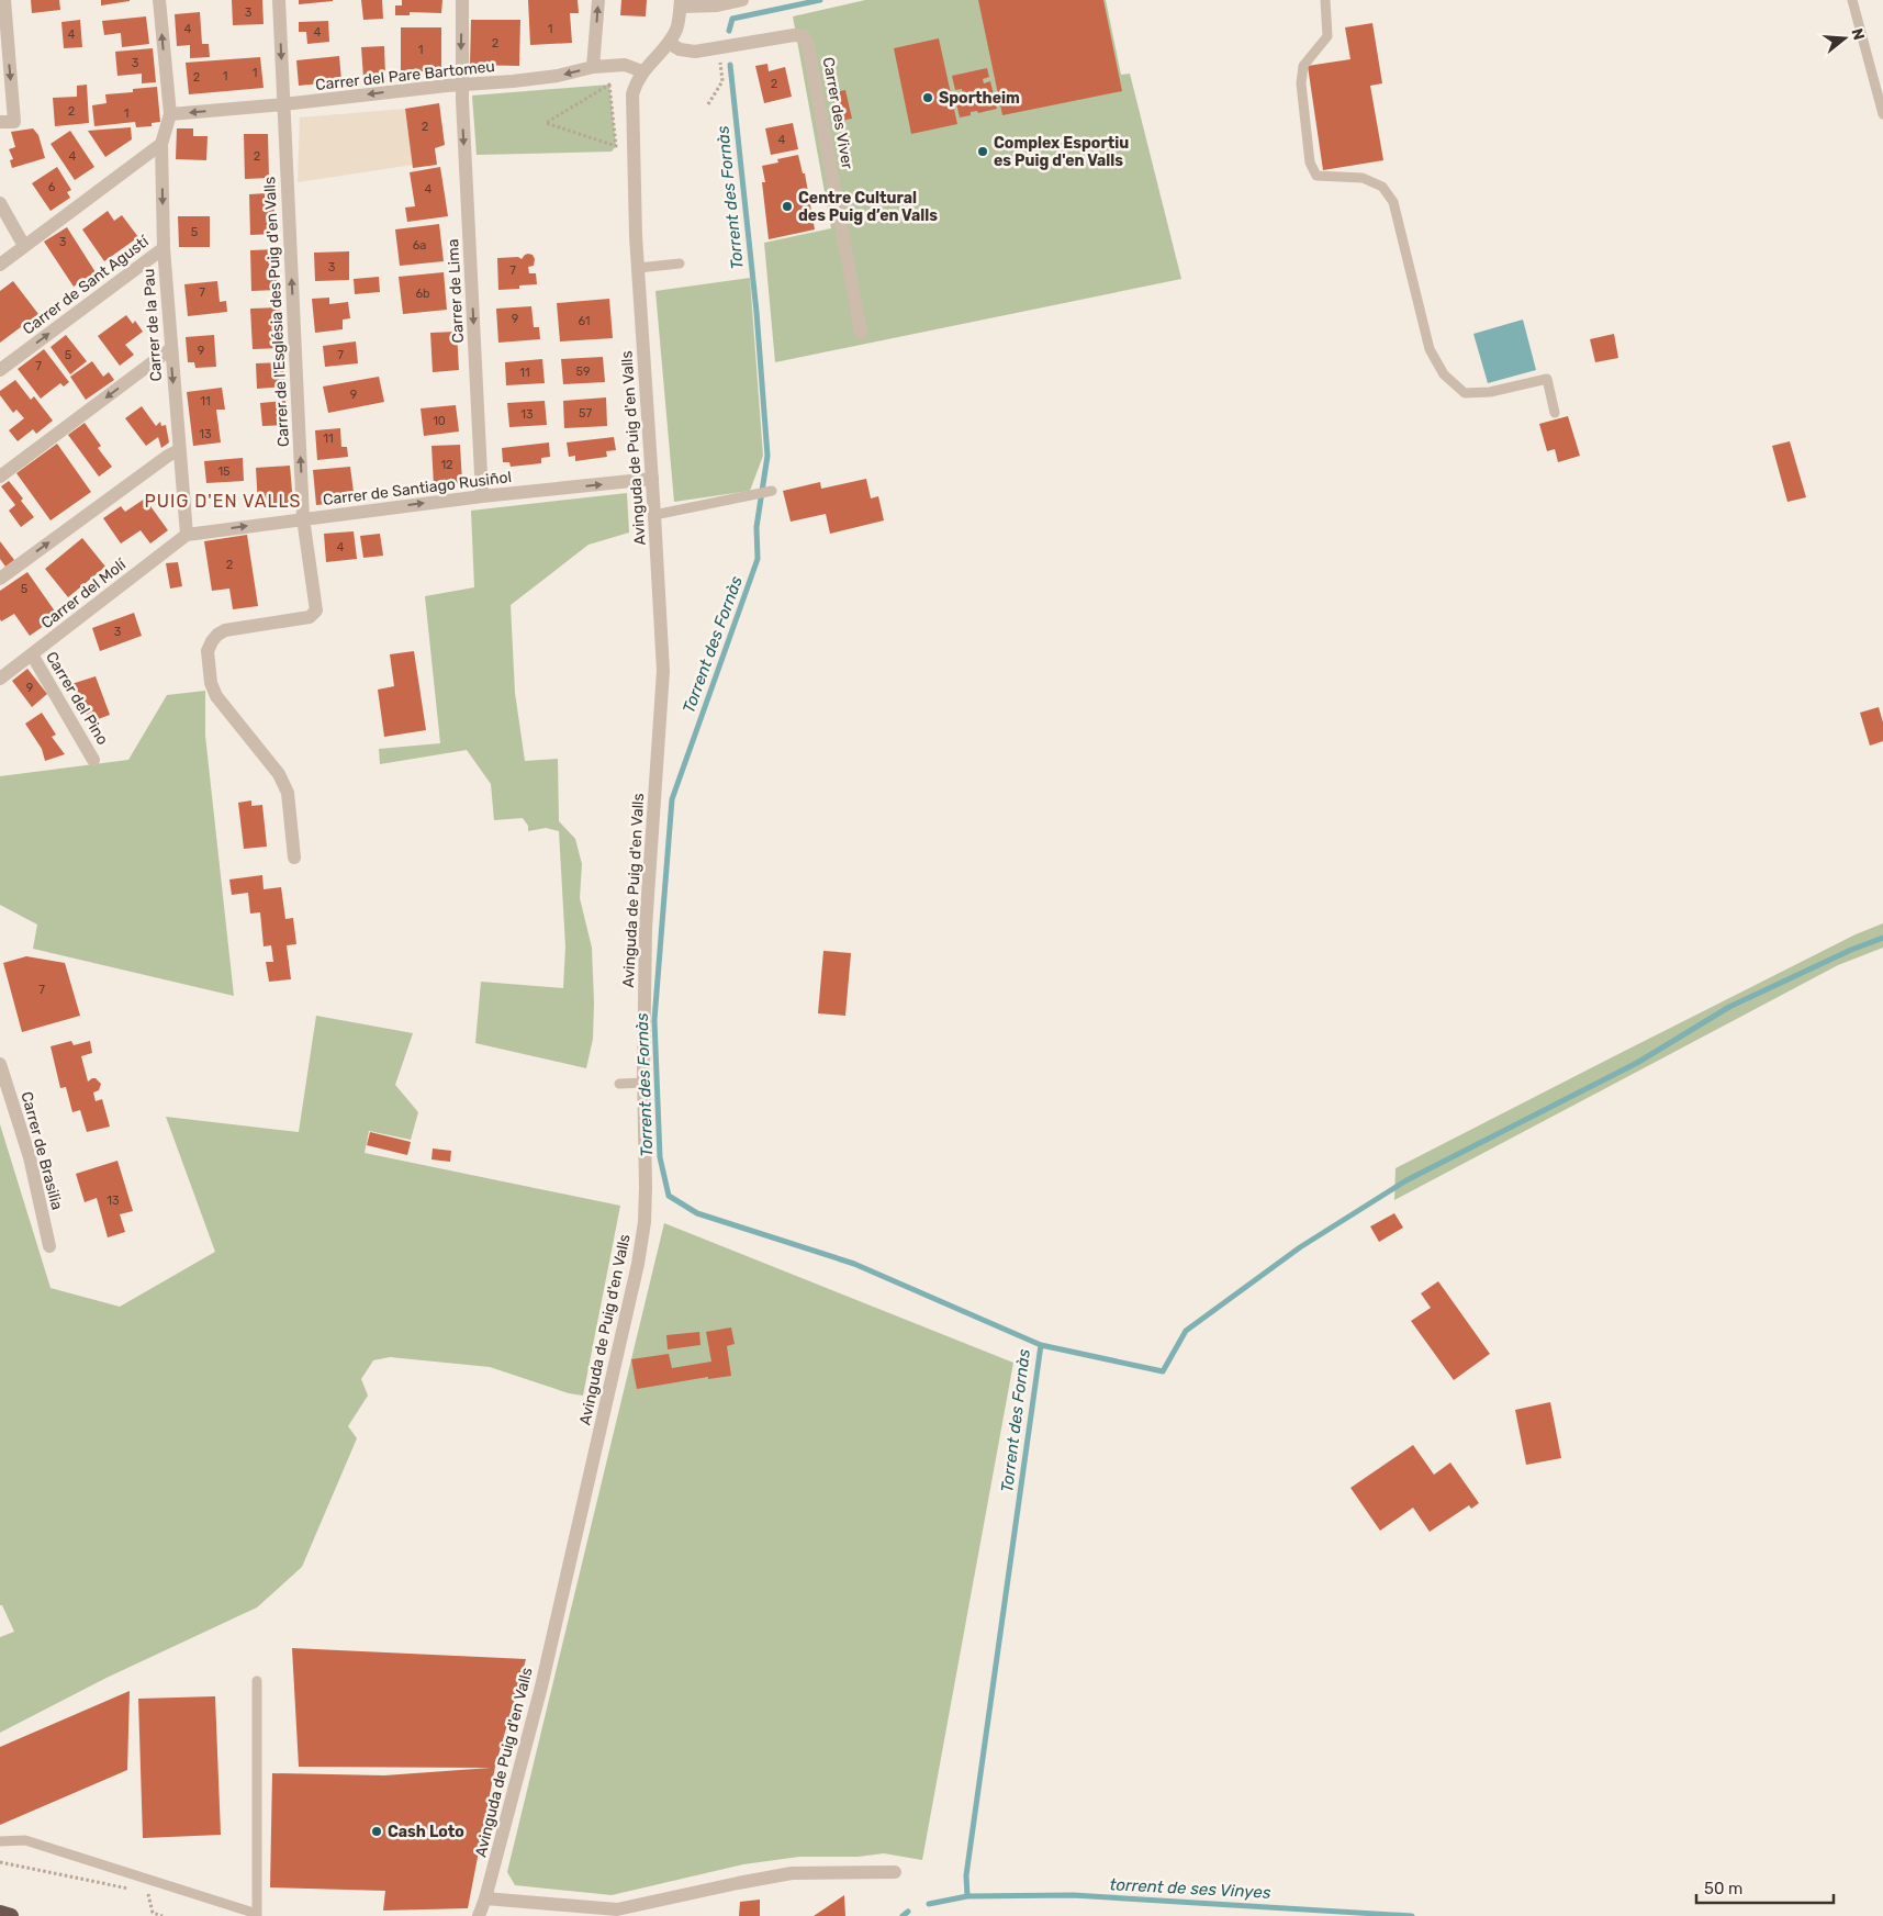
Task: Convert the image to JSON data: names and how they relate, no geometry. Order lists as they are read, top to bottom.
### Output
{
  "streets": {
    "street": [
      "Carrer del Pare Bartomeu",
      "Carrer des Viver",
      "Carrer de Sant Agustí",
      "Carrer de Lima",
      "Carrer de l'Església des Puig d'en Valls",
      "Carrer de la Pau",
      "Avinguda de Puig d'en Valls",
      "Carrer de Santiago Rusiñol",
      "Carrer del Molí",
      "Carrer del Pino",
      "Carrer de Brasilia"
    ]
  },
  "crossings": [
    ["Carrer del Pare Bartomeu", "Carrer de Lima"],
    ["Carrer del Pare Bartomeu", "Carrer de l'Església des Puig d'en Valls"],
    ["Carrer del Pare Bartomeu", "Carrer de la Pau"],
    ["Carrer del Pare Bartomeu", "Avinguda de Puig d'en Valls"],
    ["Carrer des Viver", "Avinguda de Puig d'en Valls"],
    ["Carrer de Sant Agustí", "Carrer de la Pau"],
    ["Carrer de Lima", "Carrer de Santiago Rusiñol"],
    ["Carrer de l'Església des Puig d'en Valls", "Carrer de Santiago Rusiñol"],
    ["Carrer de la Pau", "Carrer de Santiago Rusiñol"],
    ["Carrer de la Pau", "Carrer del Molí"],
    ["Avinguda de Puig d'en Valls", "Carrer de Santiago Rusiñol"],
    ["Carrer de Santiago Rusiñol", "Carrer del Molí"],
    ["Carrer del Molí", "Carrer del Pino"]
  ],
  "one_way": ["Carrer del Pare Bartomeu", "Carrer de Lima", "Carrer de Santiago Rusiñol"],
  "districts": ["PUIG D'EN VALLS"],
  "water": ["Torrent des Fornàs", "torrent de ses Vinyes"],
  "places": [
    "Sportheim",
    "Complex Esportiu es Puig d'en Valls",
    "Centre Cultural des Puig d’en Valls",
    "Cash Loto"
  ],
  "house_numbers": [
    "3",
    "4",
    "1",
    "4",
    "4",
    "2",
    "1",
    "3",
    "1",
    "1",
    "2",
    "2",
    "2",
    "1",
    "2",
    "4",
    "4",
    "2",
    "6",
    "4",
    "5",
    "3",
    "6a",
    "3",
    "7",
    "7",
    "6b",
    "9",
    "61",
    "9",
    "5",
    "7",
    "7",
    "59",
    "11",
    "9",
    "11",
    "57",
    "13",
    "10",
    "13",
    "11",
    "12",
    "15",
    "4",
    "2",
    "5",
    "3",
    "9",
    "7",
    "13"
  ],
  "scale_bar": "50 m",
  "north": "right"
}
